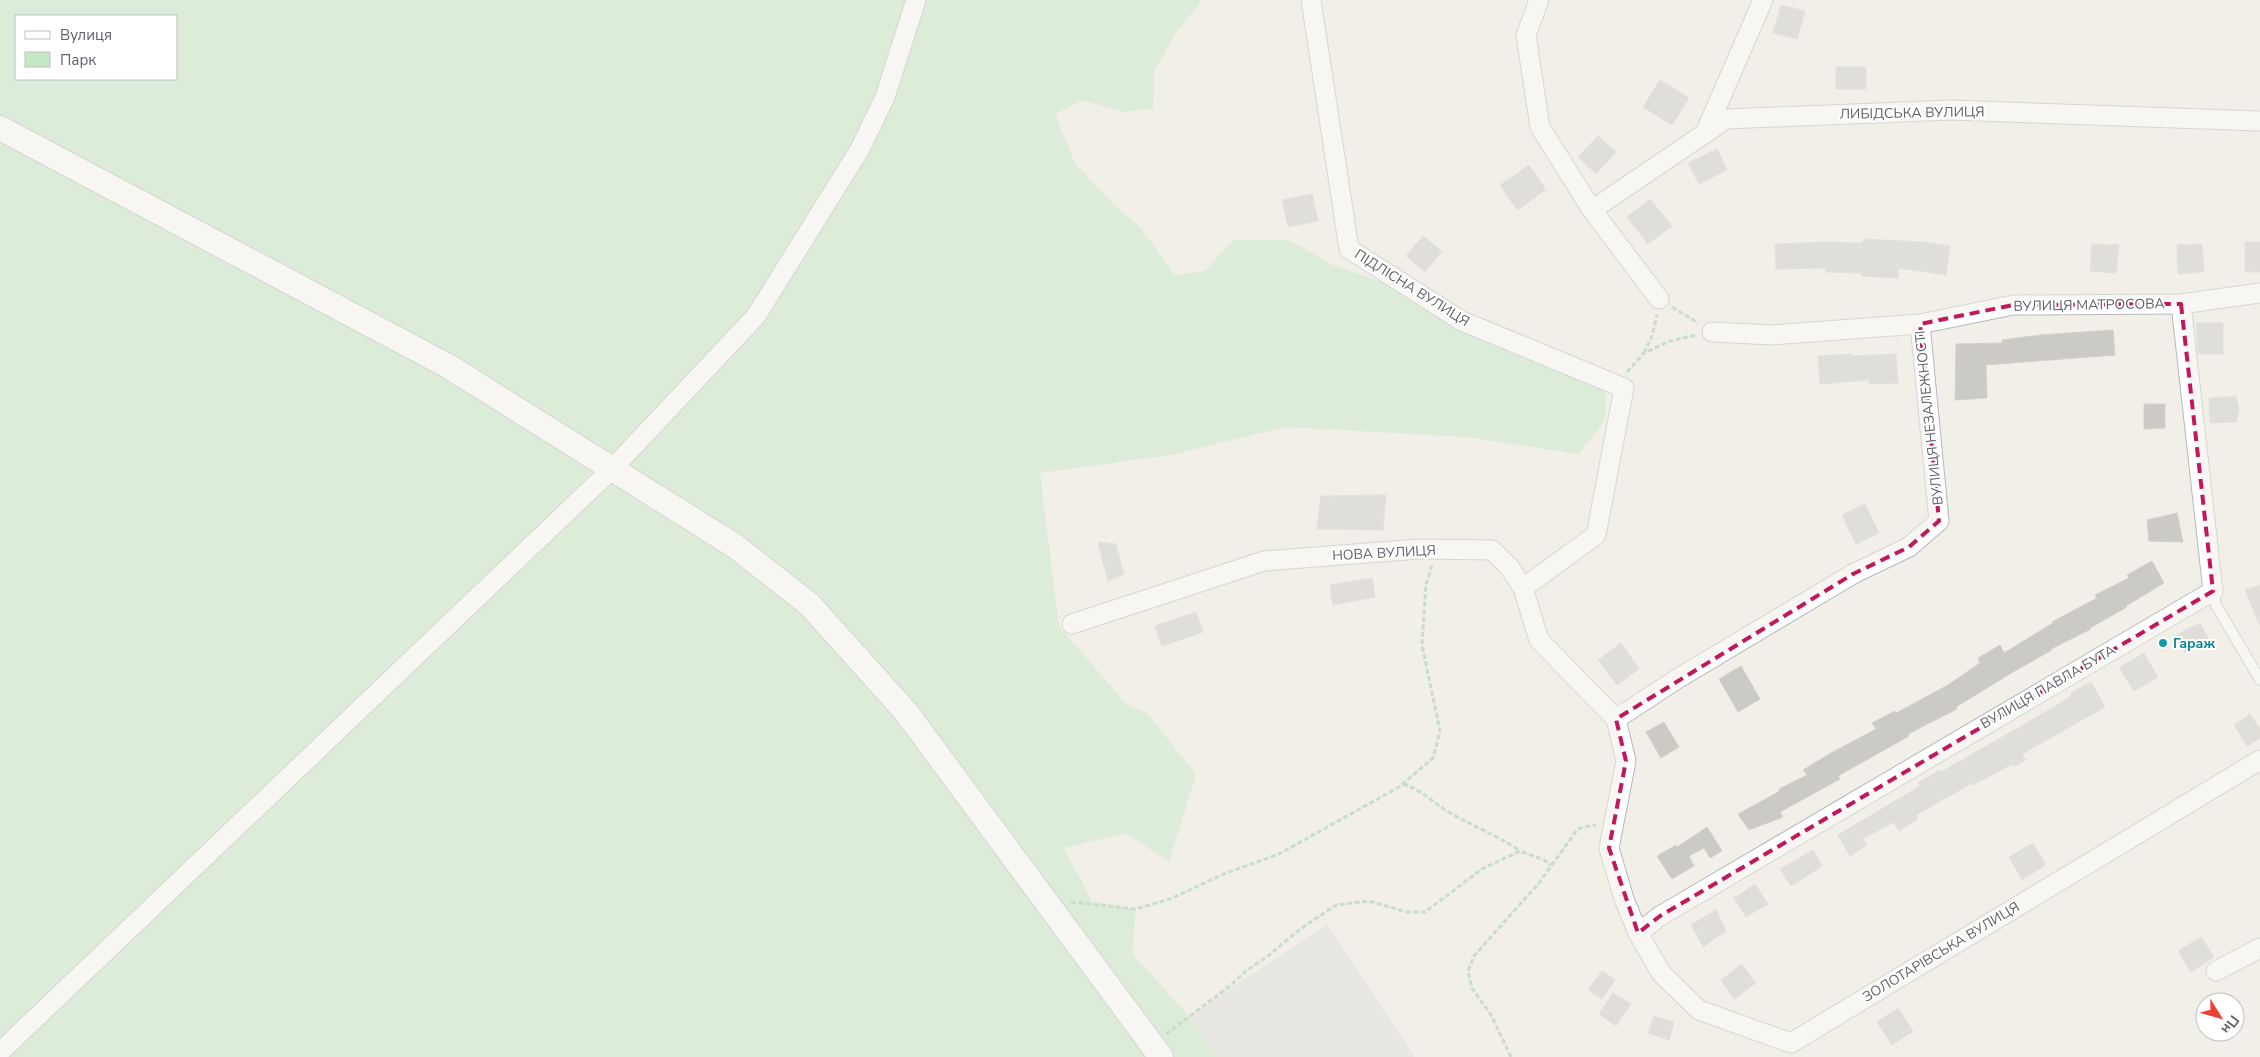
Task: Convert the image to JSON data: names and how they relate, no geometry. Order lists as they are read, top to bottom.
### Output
{
  "streets": {
    "street": [
      "ЛИБІДСЬКА ВУЛИЦЯ",
      "ПІДЛІСНА ВУЛИЦЯ",
      "ВУЛИЦЯ МАТРОСОВА",
      "ВУЛИЦЯ НЕЗАЛЕЖНОСТІ",
      "НОВА ВУЛИЦЯ",
      "ВУЛИЦЯ ПАВЛА БУТА",
      "ЗОЛОТАРІВСЬКА ВУЛИЦЯ"
    ]
  },
  "crossings": [
    ["ВУЛИЦЯ МАТРОСОВА", "ВУЛИЦЯ НЕЗАЛЕЖНОСТІ"],
    ["ВУЛИЦЯ НЕЗАЛЕЖНОСТІ", "НОВА ВУЛИЦЯ"],
    ["ВУЛИЦЯ ПАВЛА БУТА", "ЗОЛОТАРІВСЬКА ВУЛИЦЯ"]
  ],
  "places": ["Гараж"],
  "legend": ["Вулиця", "Парк"],
  "north": "bottom right"
}
